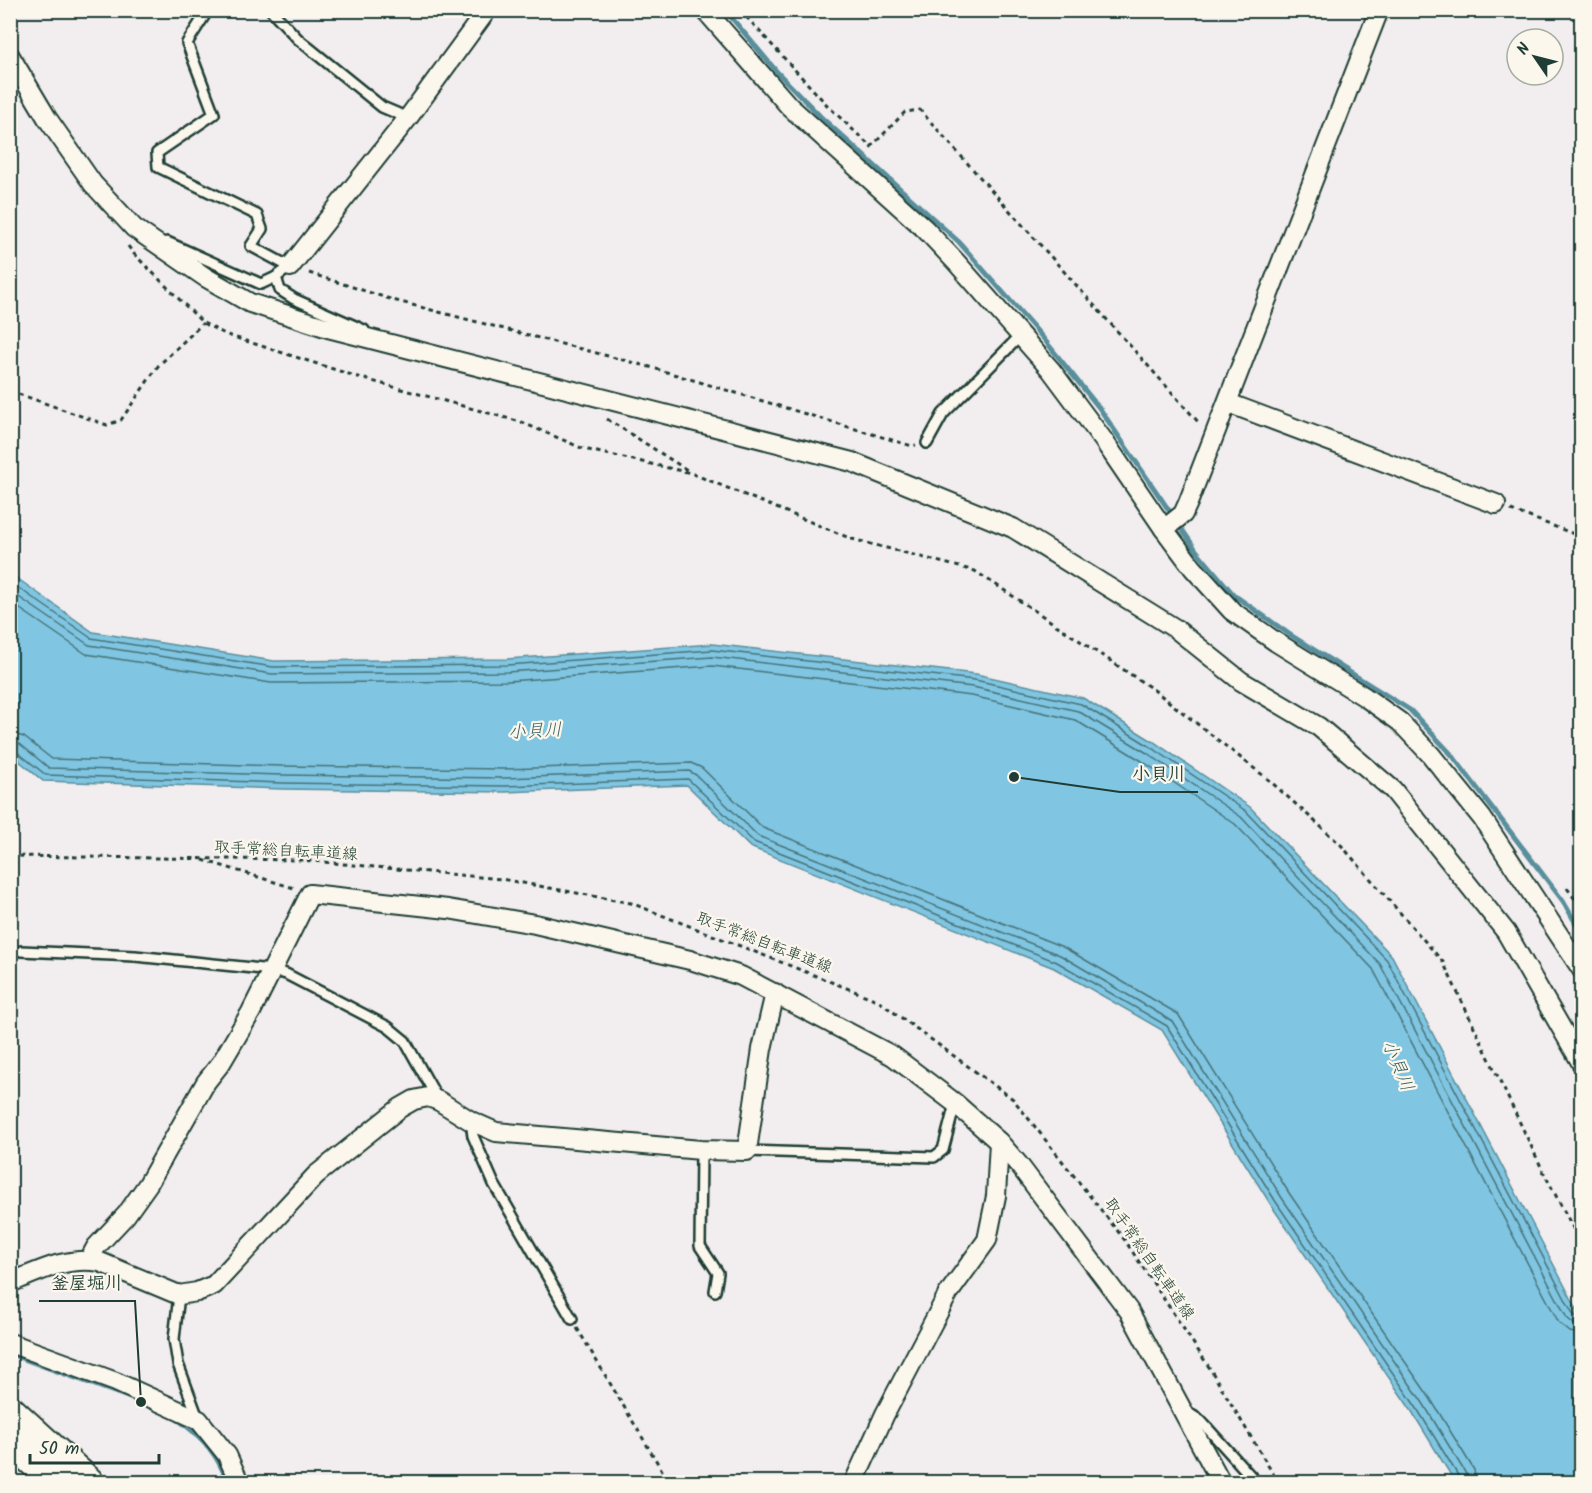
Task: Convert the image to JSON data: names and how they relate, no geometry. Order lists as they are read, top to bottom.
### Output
{
  "streets": {
    "path": ["取手常総自転車道線"]
  },
  "water": ["小貝川"],
  "places": ["小貝川", "釜屋堀川"],
  "scale_bar": "50 m",
  "north": "top left"
}
